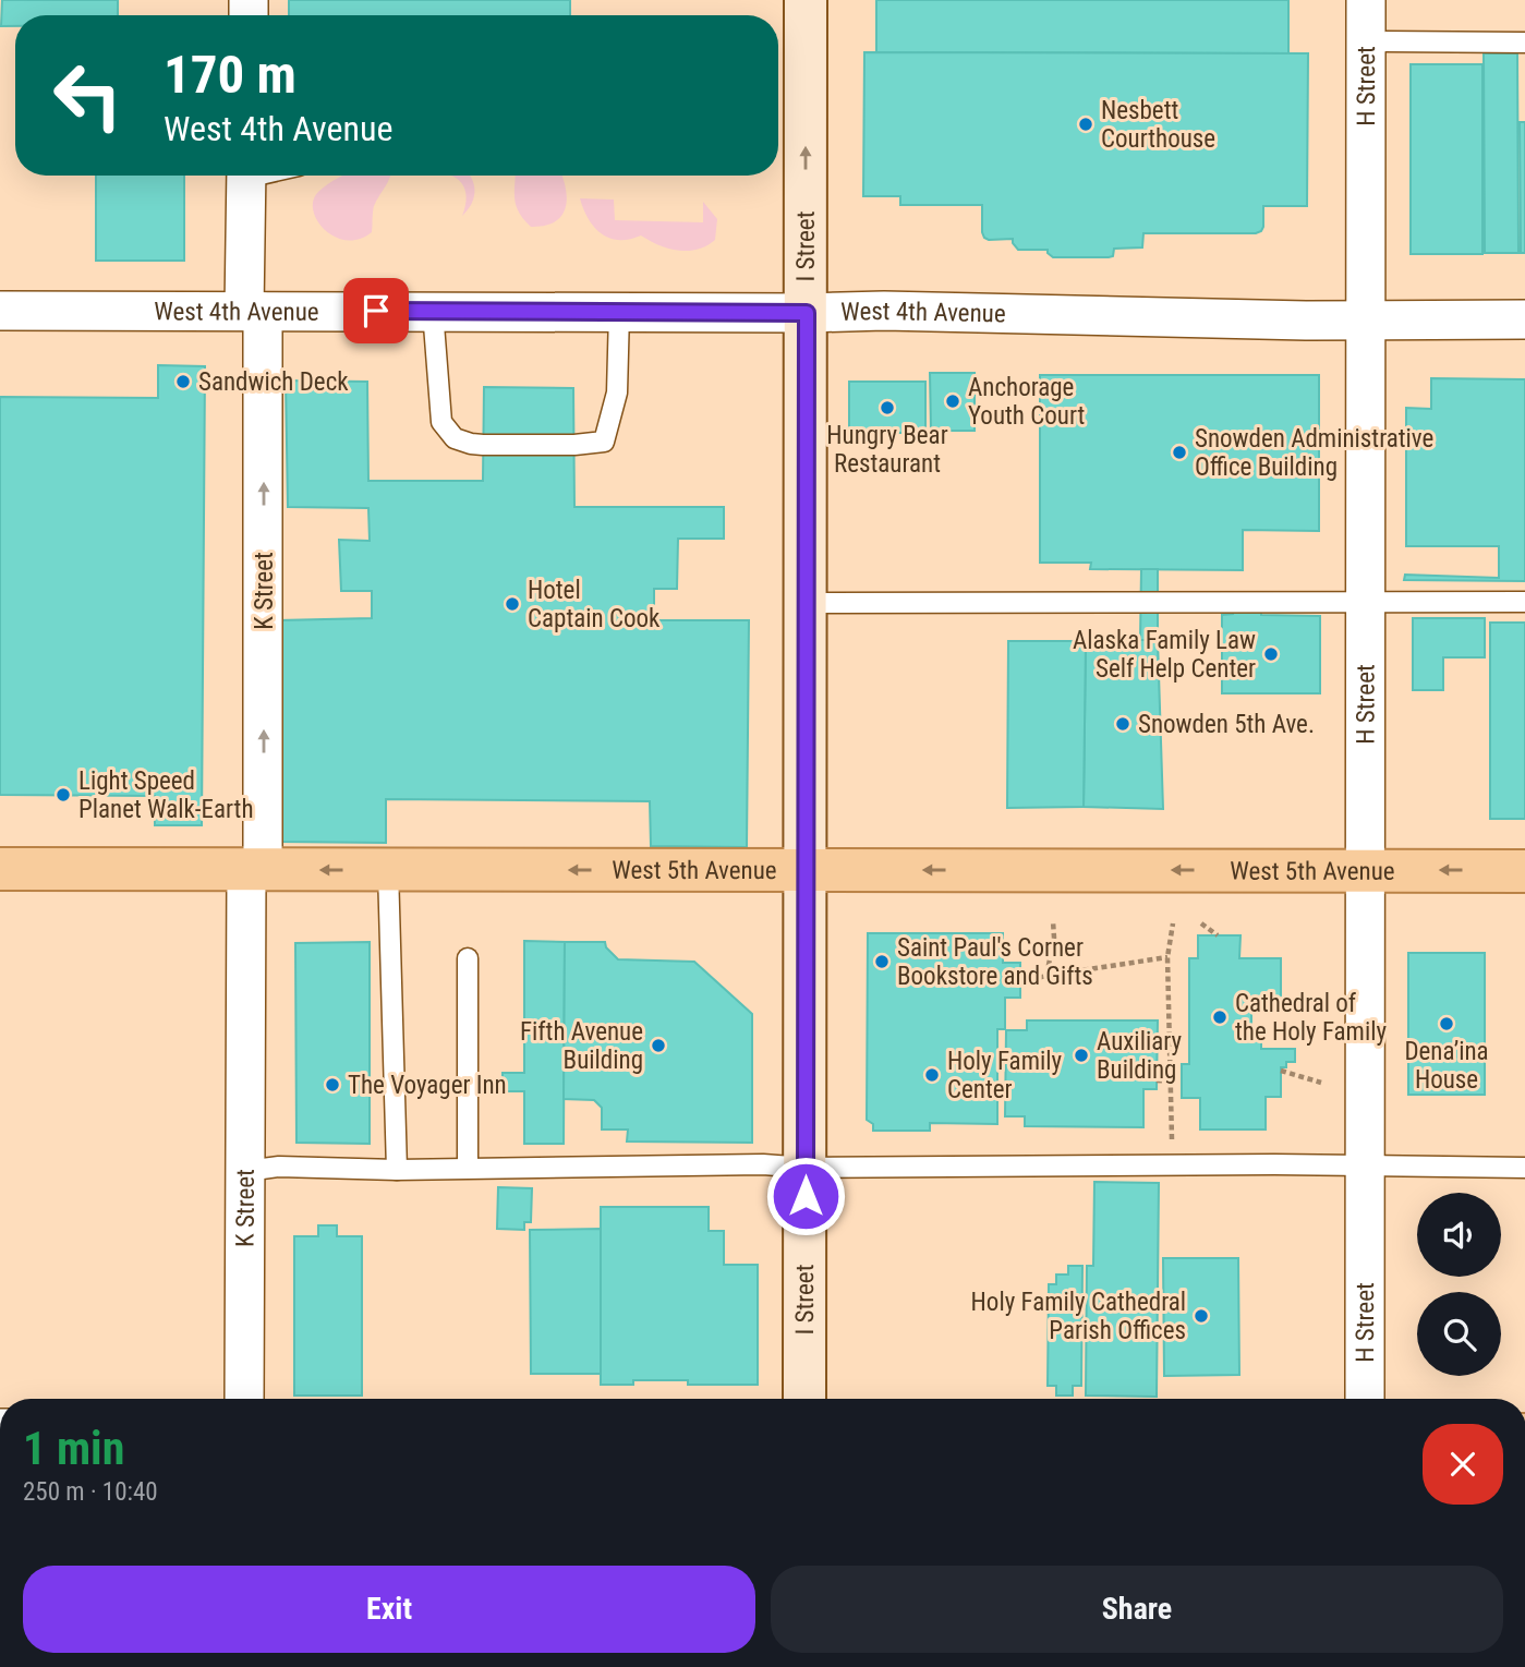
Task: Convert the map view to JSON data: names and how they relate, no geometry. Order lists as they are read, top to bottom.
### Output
{
  "streets": {
    "main road": ["West 5th Avenue"],
    "street": [
      "H Street",
      "I Street",
      "West 4th Avenue",
      "K Street"
    ]
  },
  "crossings": [
    ["H Street", "West 4th Avenue"],
    ["H Street", "West 5th Avenue"],
    ["I Street", "West 4th Avenue"],
    ["I Street", "West 5th Avenue"],
    ["West 4th Avenue", "K Street"],
    ["K Street", "West 5th Avenue"]
  ],
  "one_way": ["K Street", "West 5th Avenue"],
  "places": [
    "Nesbett Courthouse",
    "Sandwich Deck",
    "Anchorage Youth Court",
    "Hungry Bear Restaurant",
    "Snowden Administrative Office Building",
    "Hotel Captain Cook",
    "Alaska Family Law Self Help Center",
    "Snowden 5th Ave.",
    "Light Speed Planet Walk-Earth",
    "Saint Paul's Corner Bookstore and Gifts",
    "Cathedral of the Holy Family",
    "Dena’ina House",
    "Fifth Avenue Building",
    "Auxiliary Building",
    "Holy Family Center",
    "The Voyager Inn",
    "Holy Family Cathedral Parish Offices"
  ],
  "page": {
    "turn": ["170 m", "West 4th Avenue"],
    "heading": ["1 min", "250 m · 10:40"],
    "buttons": ["Exit", "Share"]
  }
}
